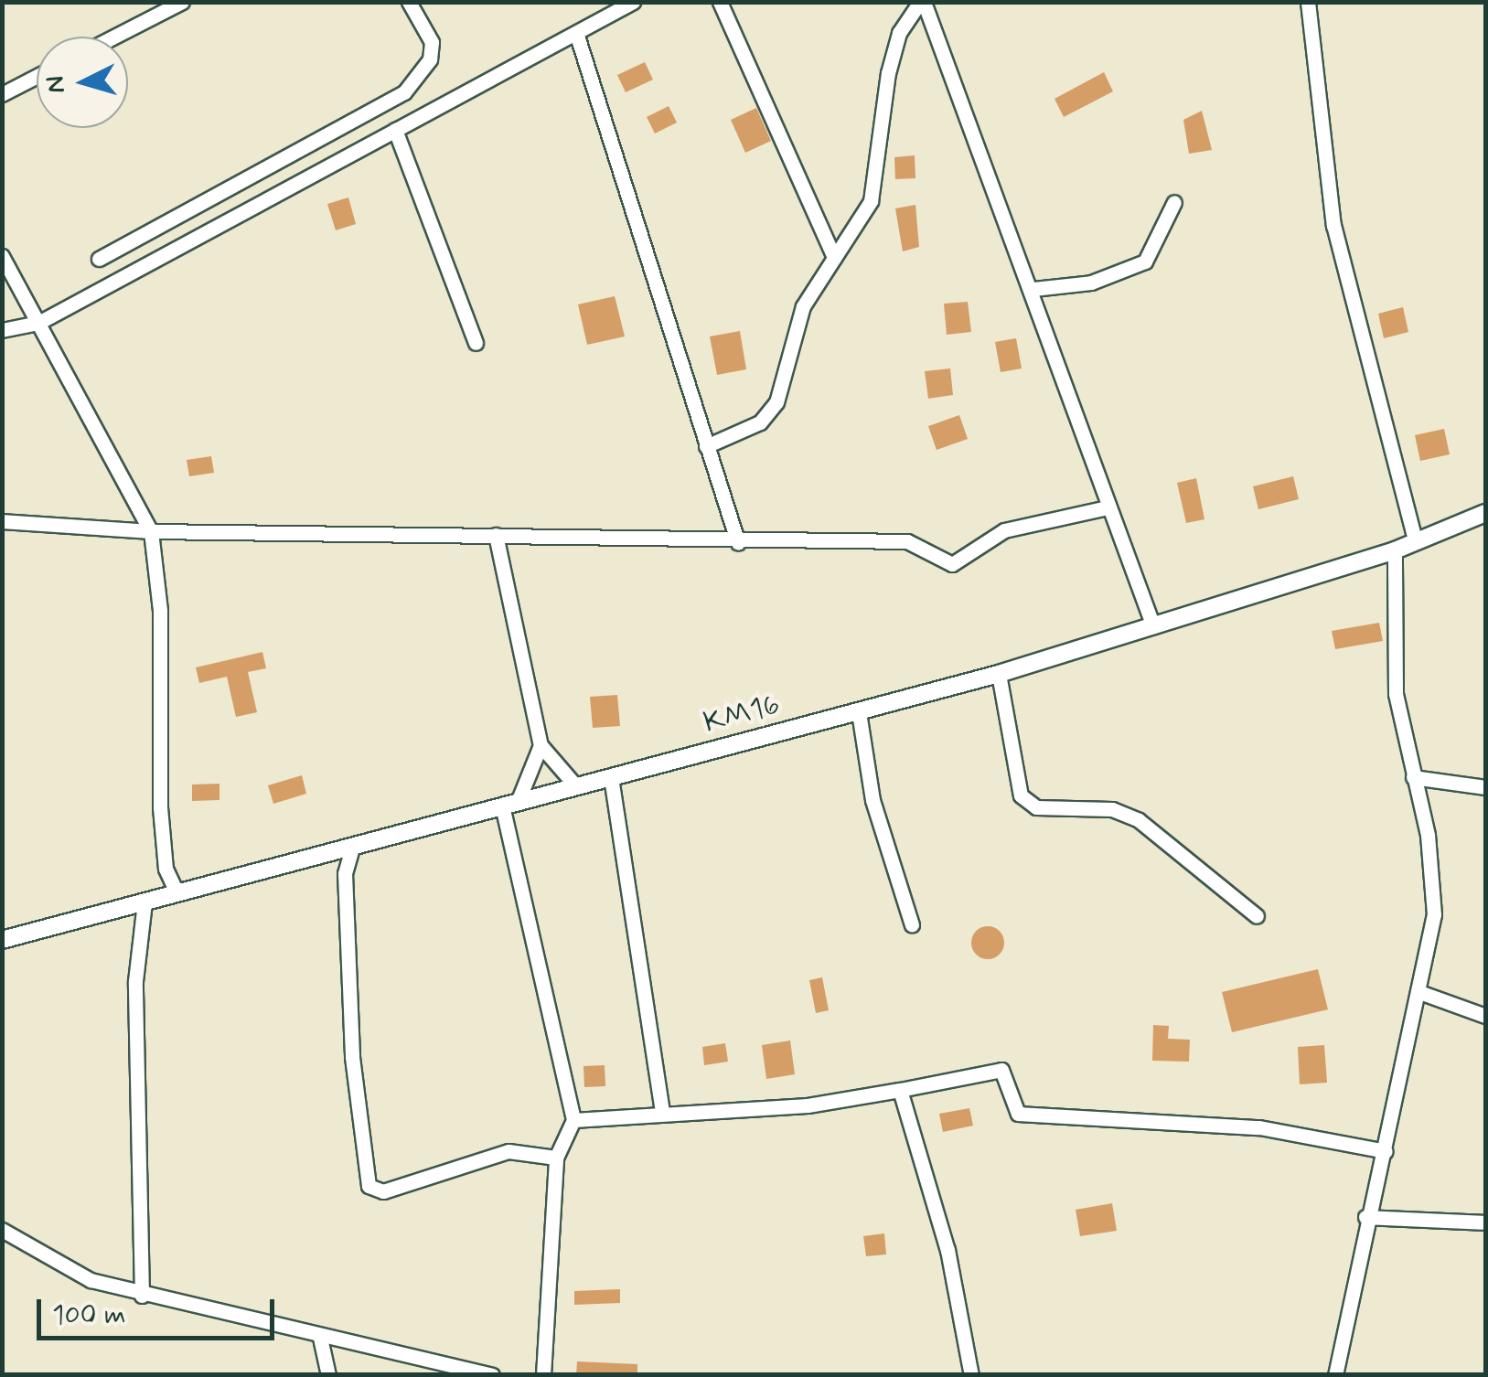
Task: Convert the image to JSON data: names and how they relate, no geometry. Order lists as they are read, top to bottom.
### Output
{
  "streets": {
    "street": ["KM16"]
  },
  "scale_bar": "100 m",
  "north": "left"
}
